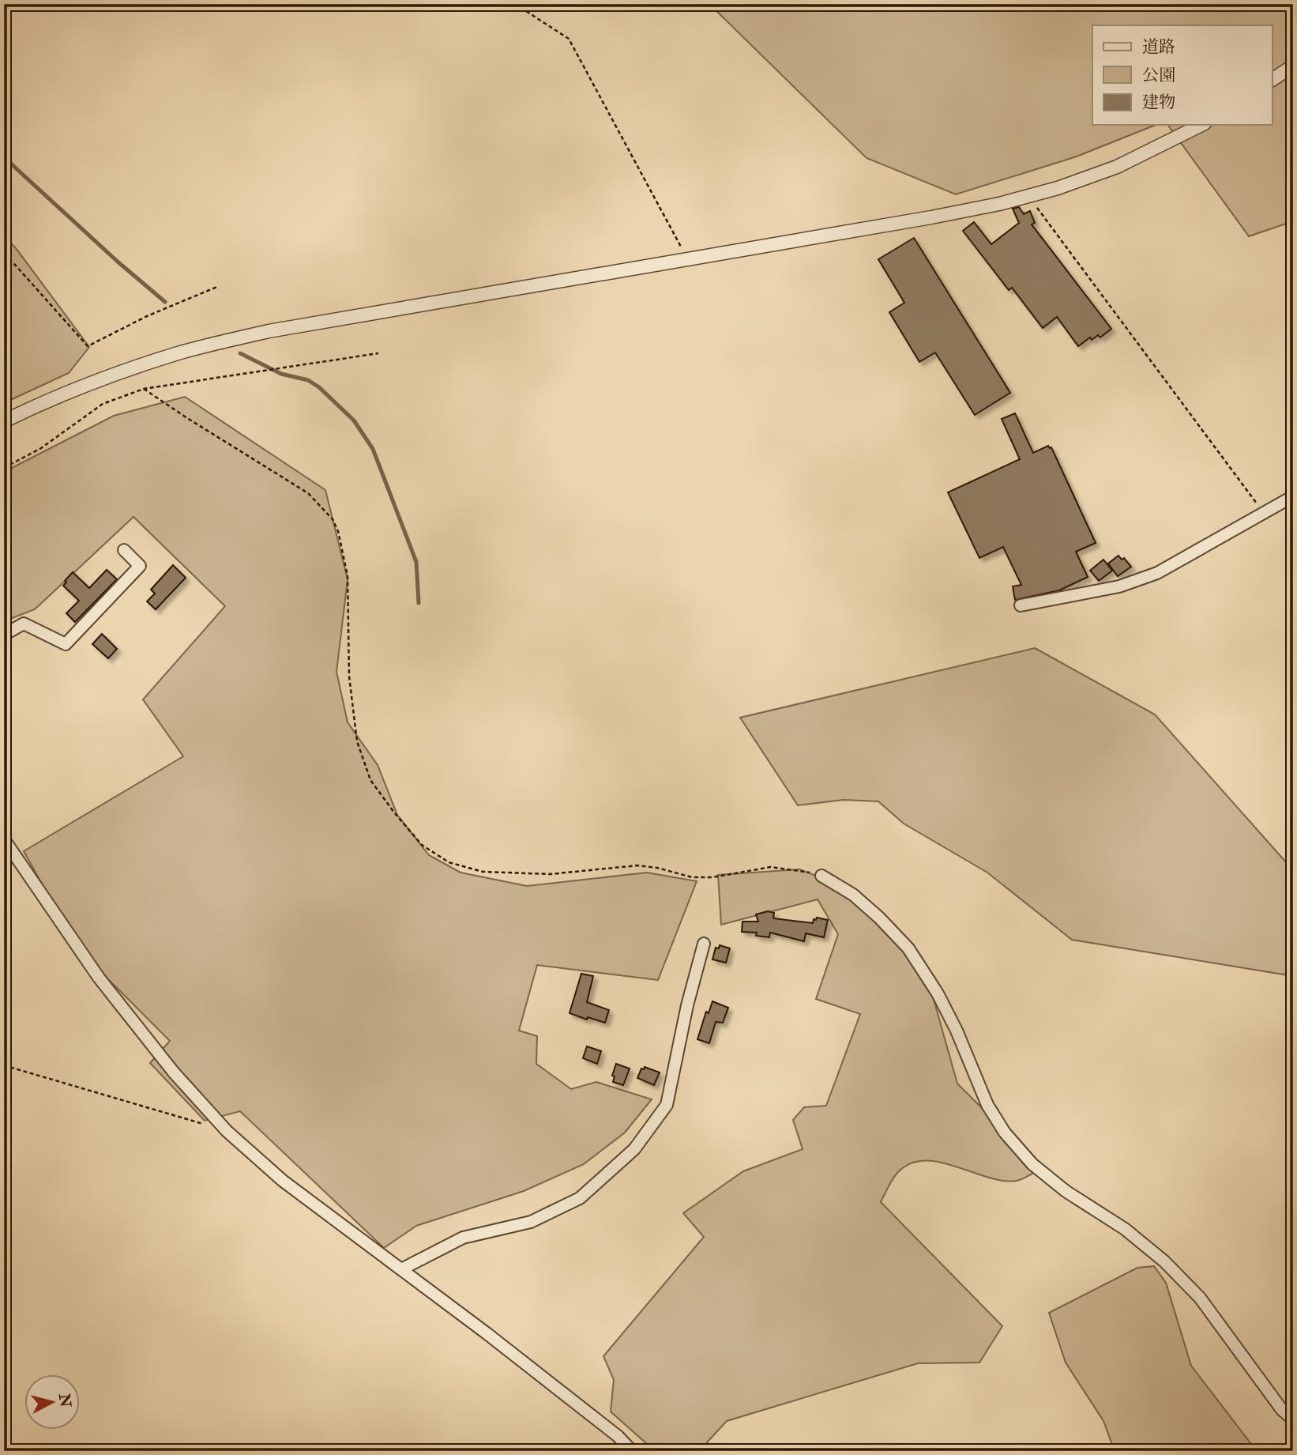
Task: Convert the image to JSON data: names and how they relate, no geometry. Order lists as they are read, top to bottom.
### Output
{
  "legend": ["道路", "公園", "建物"],
  "north": "right"
}
